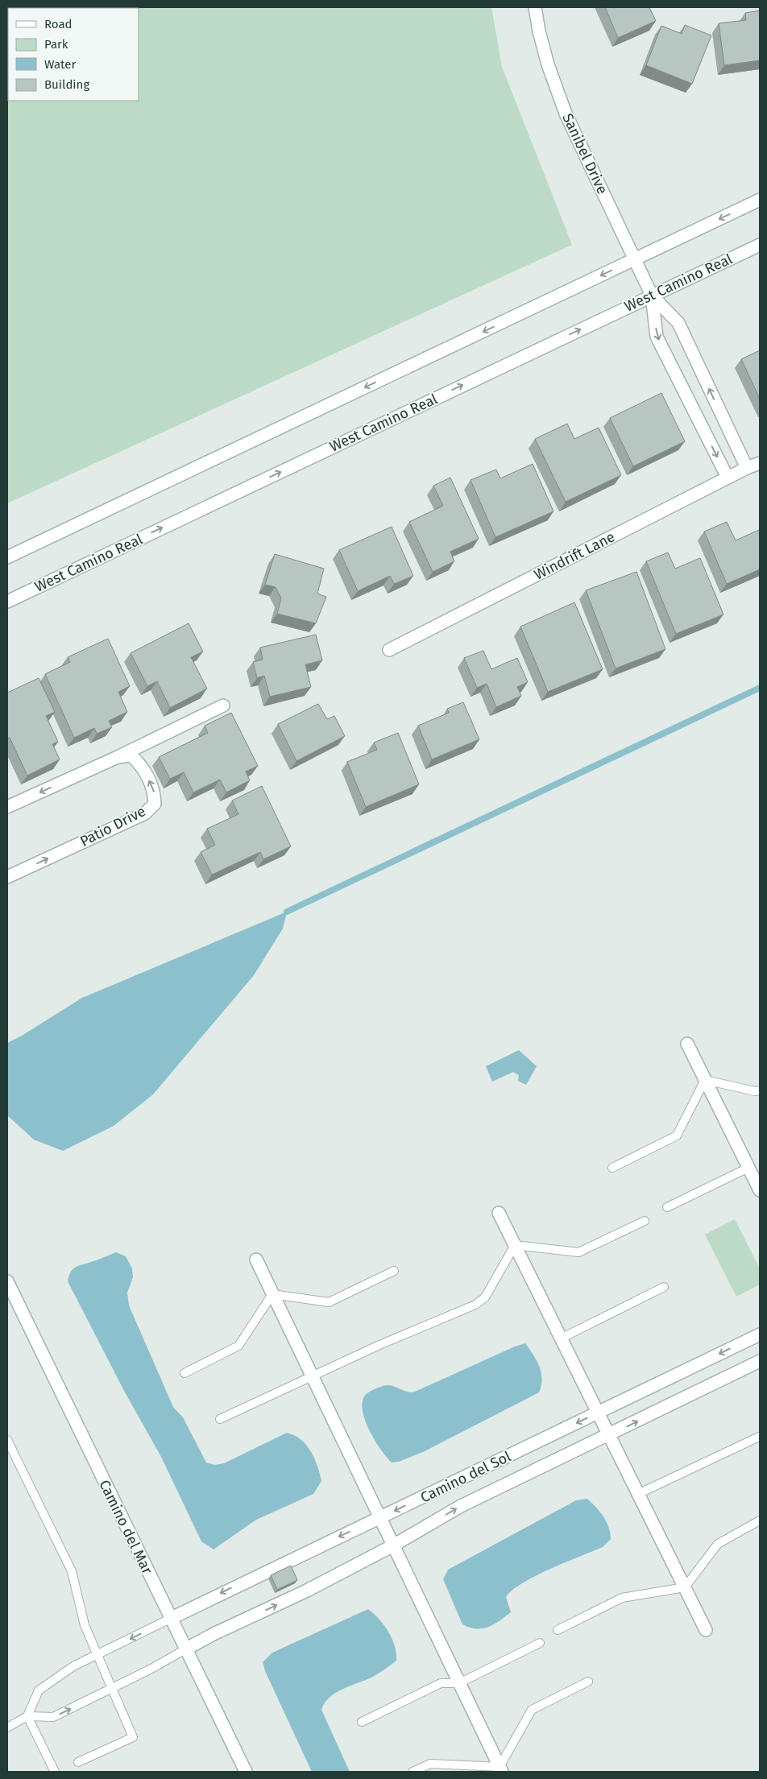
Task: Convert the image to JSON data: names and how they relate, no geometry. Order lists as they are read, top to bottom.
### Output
{
  "streets": {
    "street": [
      "Sanibel Drive",
      "West Camino Real",
      "Windrift Lane",
      "Patio Drive",
      "Camino del Sol",
      "Camino del Mar"
    ]
  },
  "crossings": [
    ["Sanibel Drive", "West Camino Real"],
    ["Sanibel Drive", "Windrift Lane"],
    ["Camino del Sol", "Camino del Mar"]
  ],
  "legend": [
    "Road",
    "Park",
    "Water",
    "Building"
  ]
}
